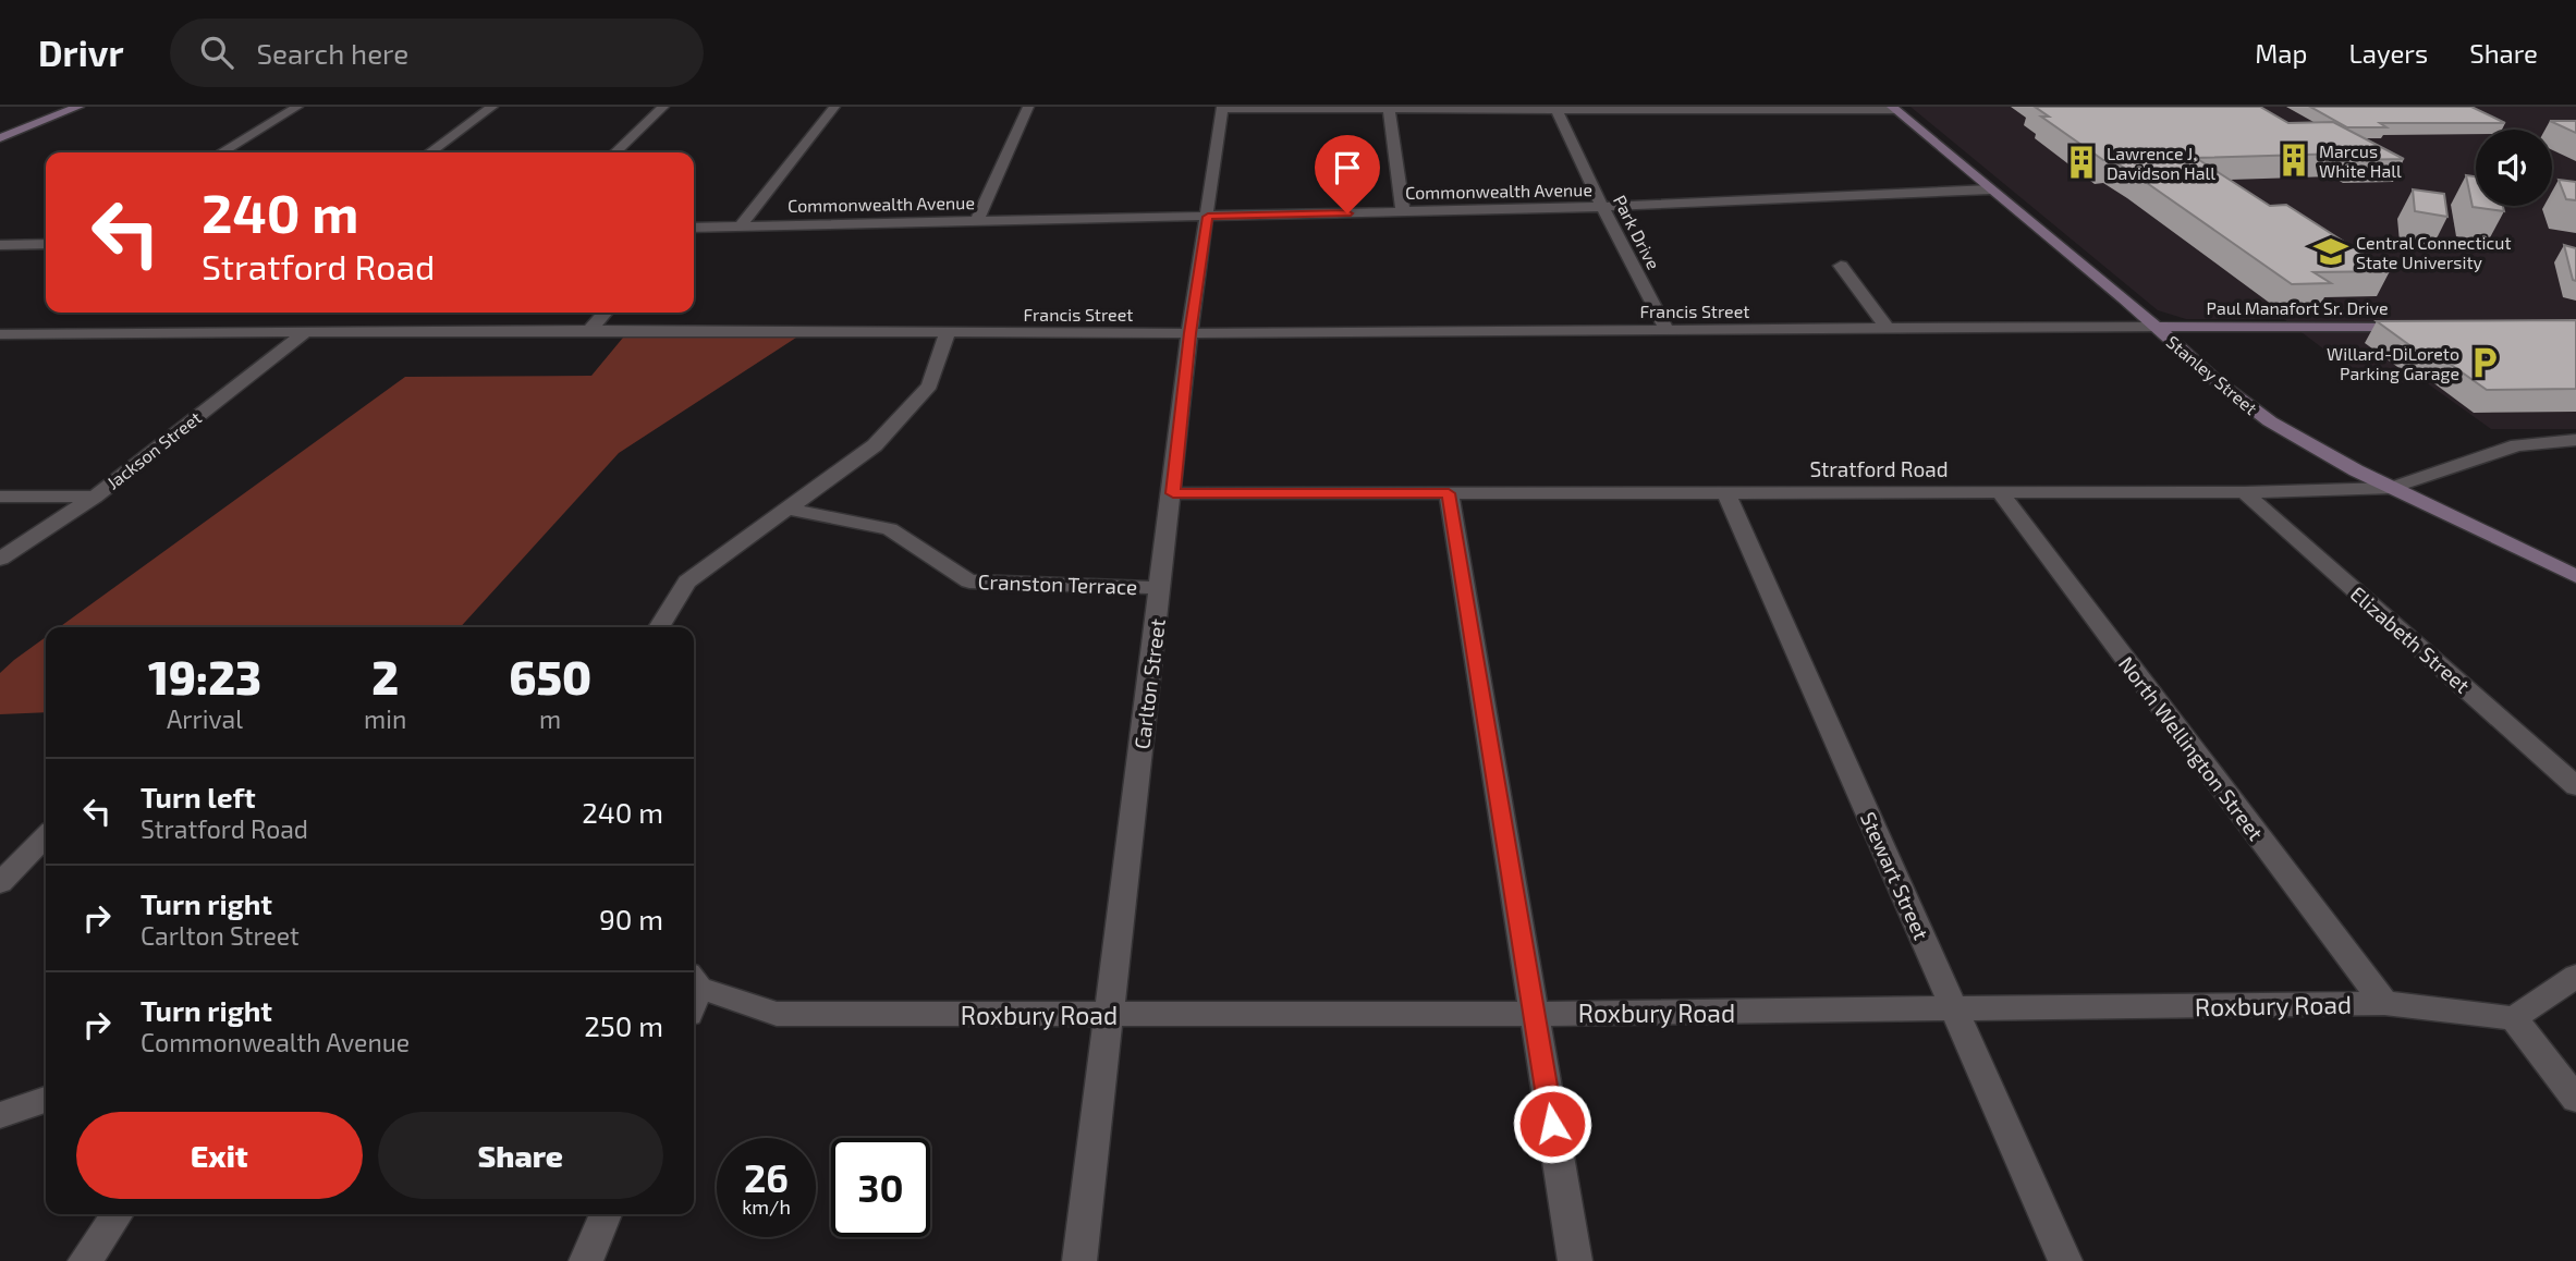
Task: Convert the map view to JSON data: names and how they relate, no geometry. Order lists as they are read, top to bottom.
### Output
{
  "streets": {
    "main road": ["Paul Manafort Sr. Drive", "Stanley Street"],
    "street": [
      "Commonwealth Avenue",
      "Park Drive",
      "Francis Street",
      "Jackson Street",
      "Stratford Road",
      "Cranston Terrace",
      "Elizabeth Street",
      "Carlton Street",
      "North Wellington Street",
      "Stewart Street",
      "Roxbury Road"
    ]
  },
  "crossings": [
    ["Commonwealth Avenue", "Park Drive"],
    ["Commonwealth Avenue", "Stanley Street"],
    ["Commonwealth Avenue", "Carlton Street"],
    ["Park Drive", "Francis Street"],
    ["Paul Manafort Sr. Drive", "Francis Street"],
    ["Paul Manafort Sr. Drive", "Stanley Street"],
    ["Francis Street", "Stanley Street"],
    ["Francis Street", "Jackson Street"],
    ["Francis Street", "Carlton Street"],
    ["Stanley Street", "Stratford Road"],
    ["Stratford Road", "Elizabeth Street"],
    ["Stratford Road", "Carlton Street"],
    ["Stratford Road", "North Wellington Street"],
    ["Stratford Road", "Stewart Street"],
    ["Cranston Terrace", "Carlton Street"],
    ["Carlton Street", "Roxbury Road"],
    ["North Wellington Street", "Roxbury Road"],
    ["Stewart Street", "Roxbury Road"]
  ],
  "places": {
    "building": ["Marcus White Hall", "Lawrence J. Davidson Hall"],
    "school or university": ["Central Connecticut State University"],
    "parking": ["Willard-DiLoreto Parking Garage"]
  },
  "page": {
    "header": "Drivr",
    "search": "Search here",
    "nav": ["Map", "Layers", "Share"],
    "turn": ["240 m", "Stratford Road"],
    "eta": [
      "19:23",
      "Arrival",
      "2",
      "min",
      "650",
      "m"
    ],
    "list": [
      {
        "name": "Turn left",
        "note": "Stratford Road",
        "value": "240 m"
      },
      {
        "name": "Turn right",
        "note": "Carlton Street",
        "value": "90 m"
      },
      {
        "name": "Turn right",
        "note": "Commonwealth Avenue",
        "value": "250 m"
      }
    ],
    "buttons": ["Exit", "Share"],
    "speed": "26 km/h",
    "limit": "30"
  }
}
